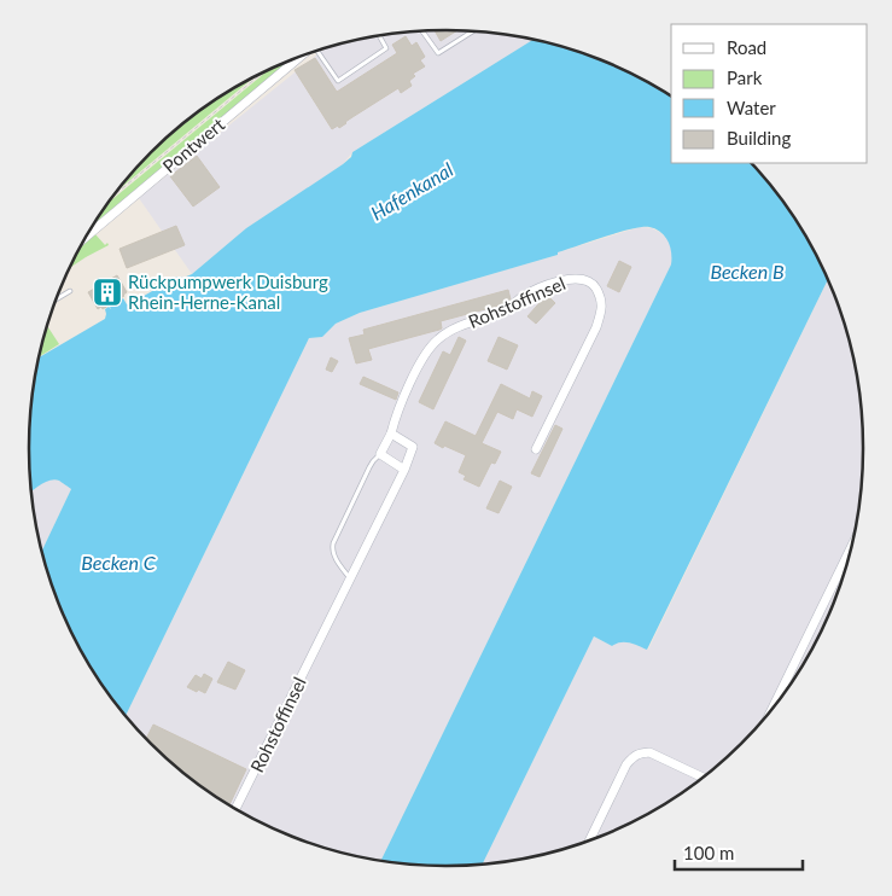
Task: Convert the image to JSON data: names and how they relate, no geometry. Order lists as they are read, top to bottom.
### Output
{
  "streets": {
    "street": ["Pontwert", "Rohstoffinsel"]
  },
  "water": ["Hafenkanal", "Becken B", "Becken C"],
  "places": {
    "building": ["Rückpumpwerk Duisburg Rhein-Herne-Kanal"]
  },
  "legend": [
    "Road",
    "Park",
    "Water",
    "Building"
  ],
  "scale_bar": "100 m"
}
